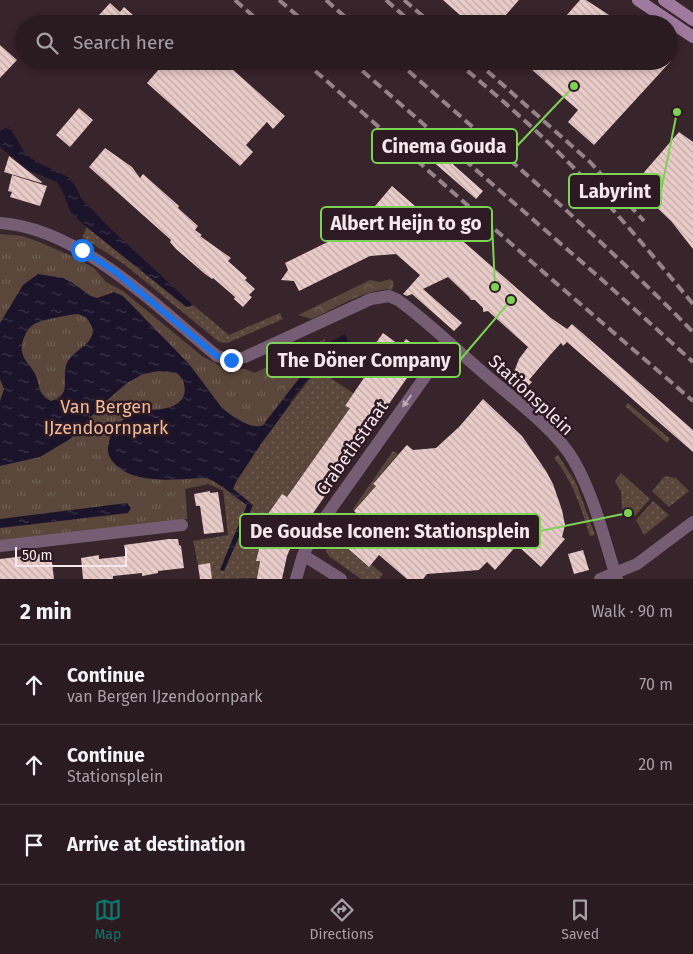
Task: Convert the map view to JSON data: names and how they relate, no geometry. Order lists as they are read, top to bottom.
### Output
{
  "streets": {
    "street": ["Stationsplein", "Crabethstraat"]
  },
  "crossings": [
    ["Stationsplein", "Crabethstraat"]
  ],
  "one_way": ["Crabethstraat"],
  "parks": ["Van Bergen IJzendoornpark"],
  "places": [
    "Cinema Gouda",
    "Labyrint",
    "Albert Heijn to go",
    "The Döner Company",
    "De Goudse Iconen: Stationsplein"
  ],
  "scale_bar": "50 m",
  "page": {
    "search": "Search here",
    "scale": "50 m",
    "heading": ["2 min", "Walk · 90 m"],
    "list": [
      ["Continue", "van Bergen IJzendoornpark", "70 m"],
      ["Continue", "Stationsplein", "20 m"],
      "Arrive at destination"
    ],
    "nav": ["Map", "Directions", "Saved"]
  }
}
